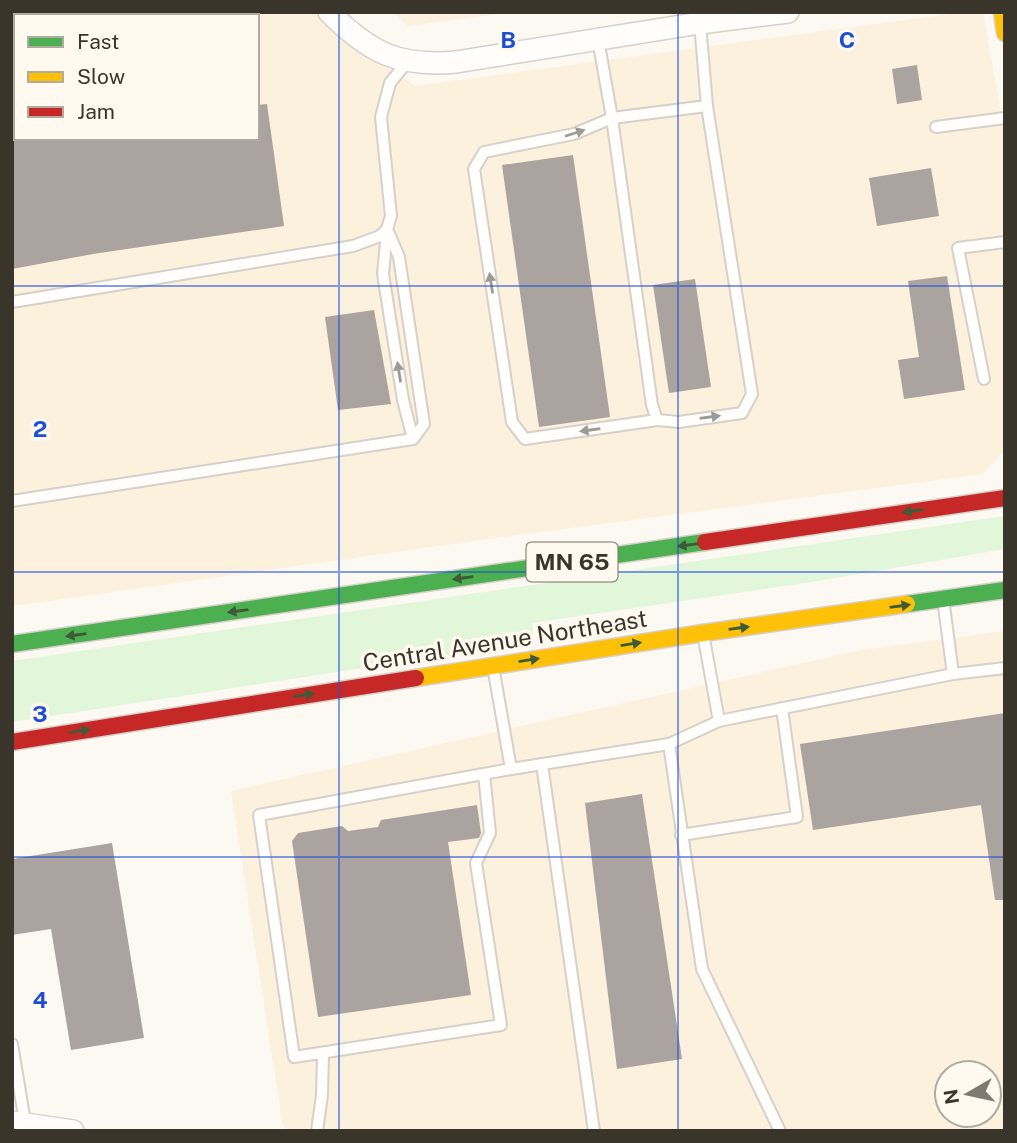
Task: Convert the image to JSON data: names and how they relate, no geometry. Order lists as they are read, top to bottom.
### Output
{
  "streets": {
    "main road": ["MN 65", "Central Avenue Northeast"]
  },
  "legend": ["Fast", "Slow", "Jam"],
  "north": "left",
  "grid": {
    "columns": ["B", "C"],
    "rows": ["2", "3", "4"]
  }
}
